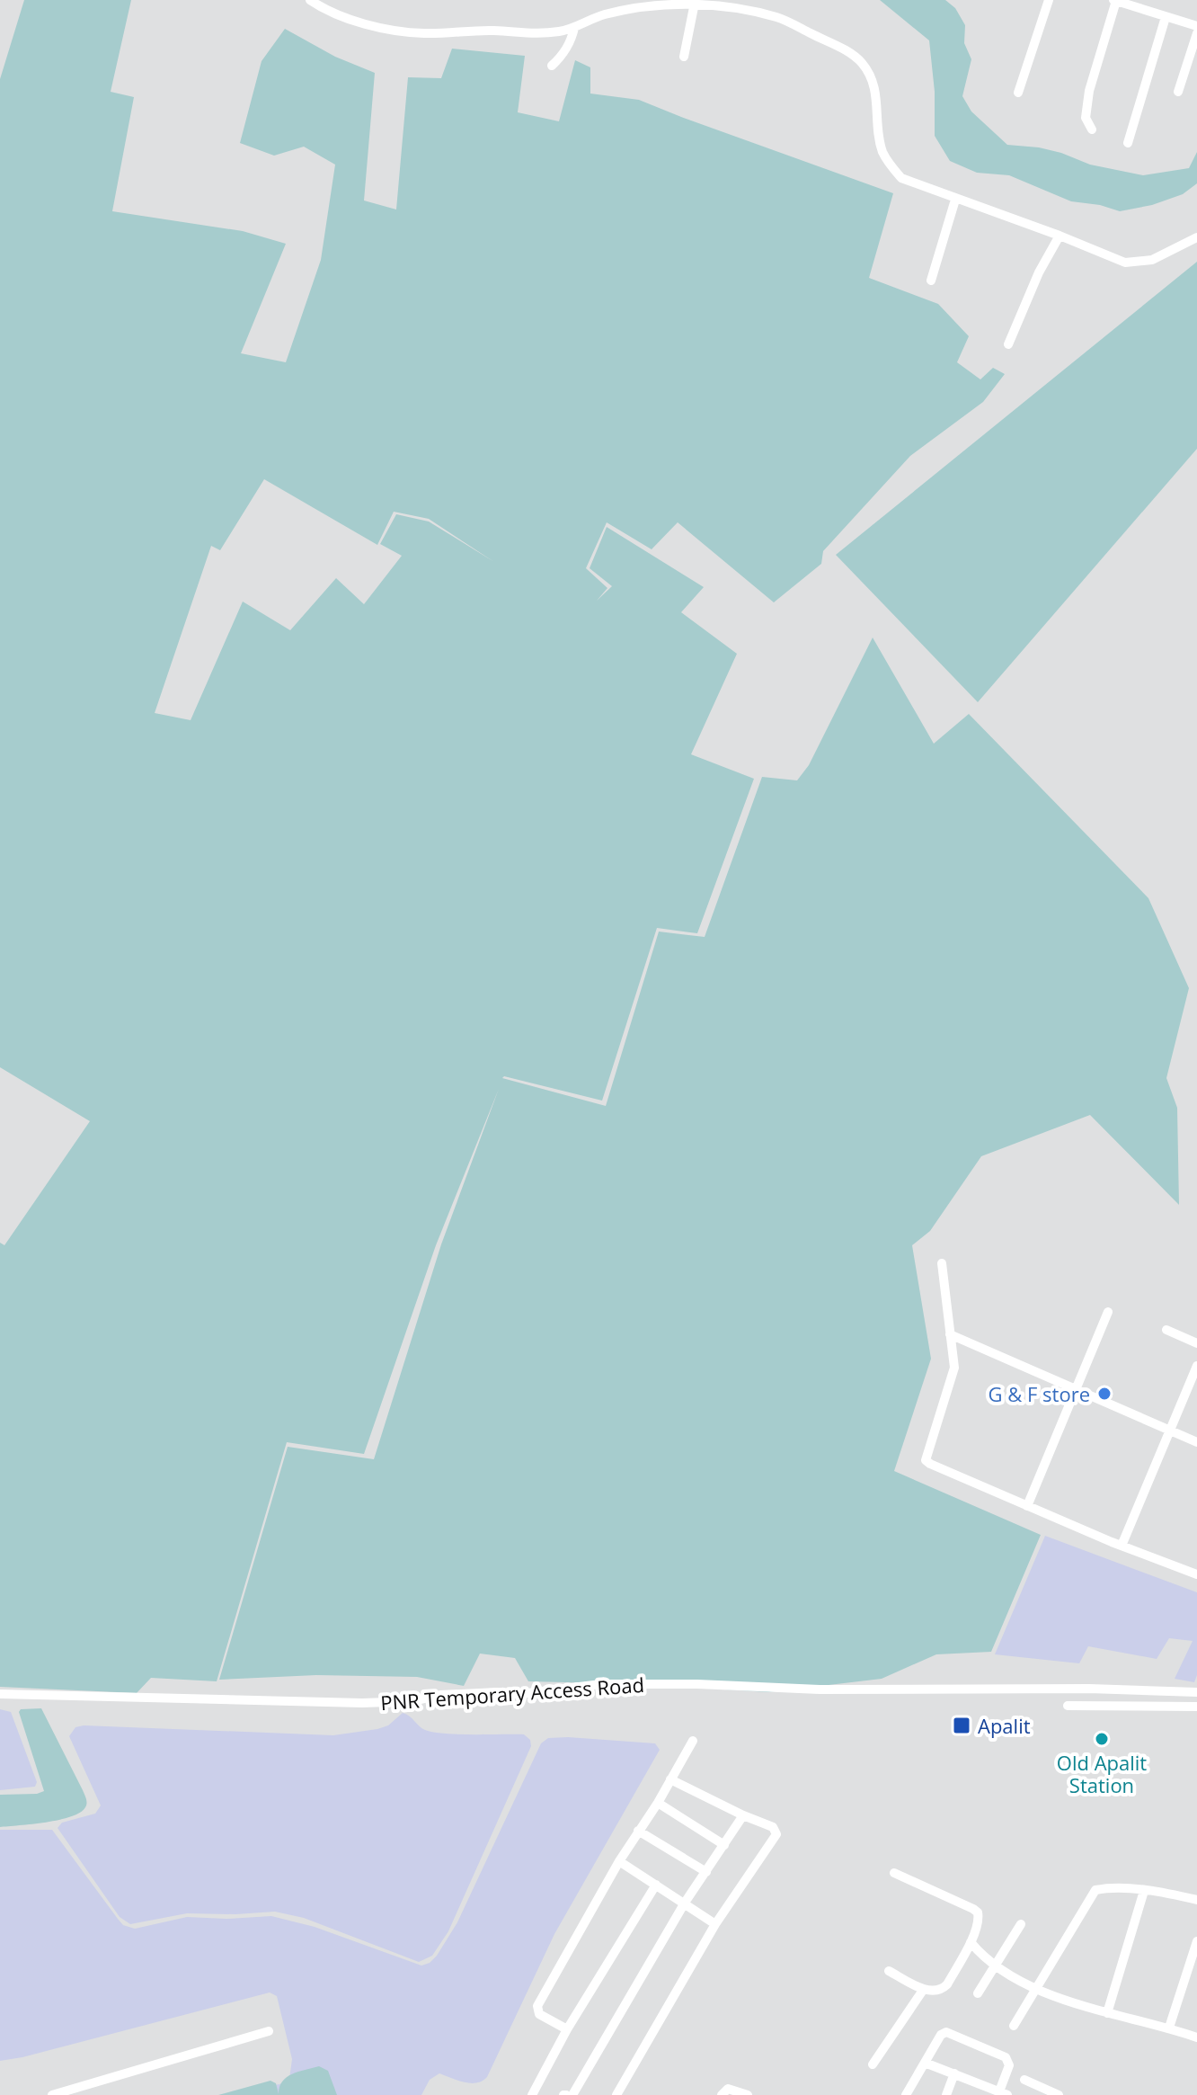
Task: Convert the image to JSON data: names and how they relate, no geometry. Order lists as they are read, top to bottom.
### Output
{
  "streets": {
    "street": ["PNR Temporary Access Road"]
  },
  "places": {
    "other": ["G & F store", "Old Apalit Station"],
    "transit": ["Apalit"]
  }
}
